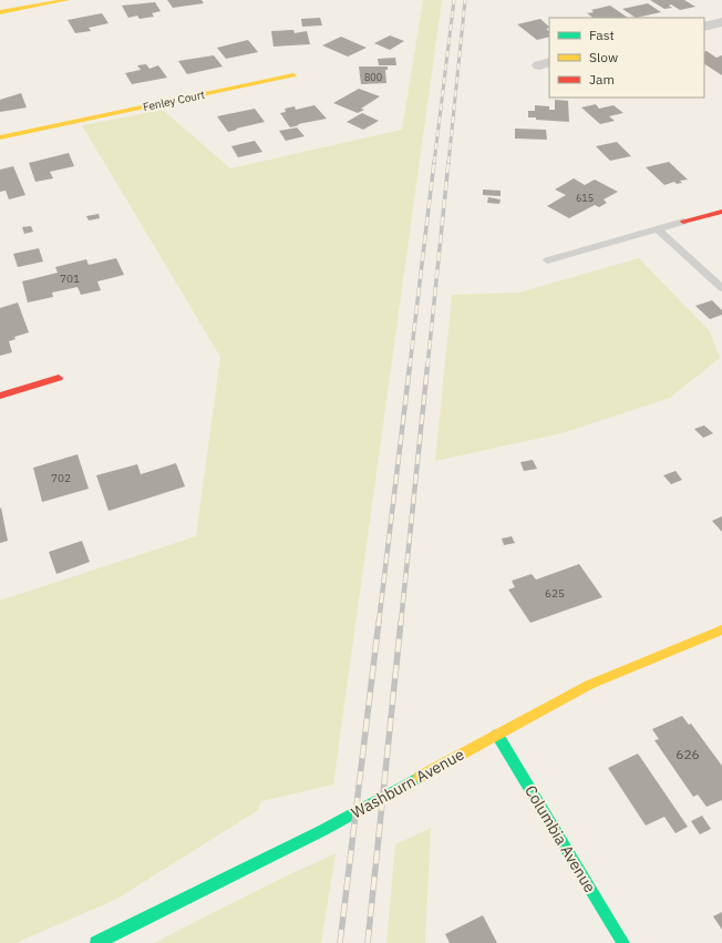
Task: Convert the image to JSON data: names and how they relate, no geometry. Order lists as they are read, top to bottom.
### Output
{
  "streets": {
    "street": ["Fenley Court", "Washburn Avenue", "Columbia Avenue"]
  },
  "crossings": [
    ["Washburn Avenue", "Columbia Avenue"]
  ],
  "house_numbers": [
    "800",
    "615",
    "701",
    "702",
    "625",
    "626"
  ],
  "legend": ["Fast", "Slow", "Jam"]
}
